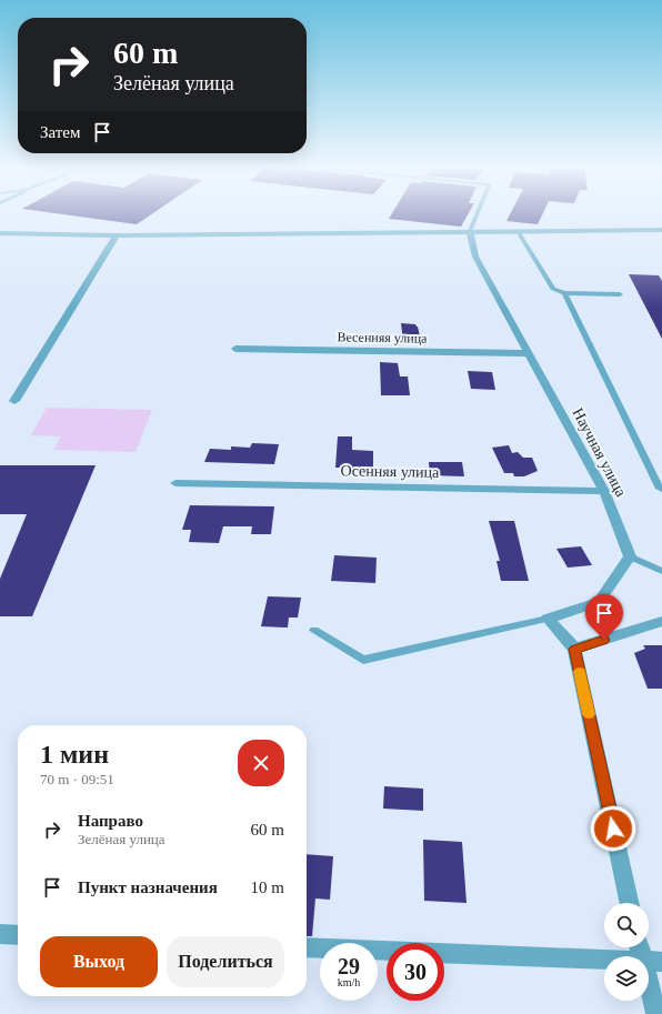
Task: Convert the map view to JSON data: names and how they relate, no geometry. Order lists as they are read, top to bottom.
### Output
{
  "streets": {
    "street": ["Весенняя улица", "Научная улица", "Осенняя улица"]
  },
  "crossings": [
    ["Весенняя улица", "Научная улица"],
    ["Научная улица", "Осенняя улица"]
  ],
  "page": {
    "turn": ["60 m", "Зелёная улица"],
    "then": "Затем",
    "heading": ["1 мин", "70 m · 09:51"],
    "list": [
      {
        "name": "Направо",
        "note": "Зелёная улица",
        "value": "60 m"
      },
      {
        "name": "Пункт назначения",
        "value": "10 m"
      }
    ],
    "buttons": ["Выход", "Поделиться"],
    "speed": "29 km/h",
    "limit": "30"
  }
}
